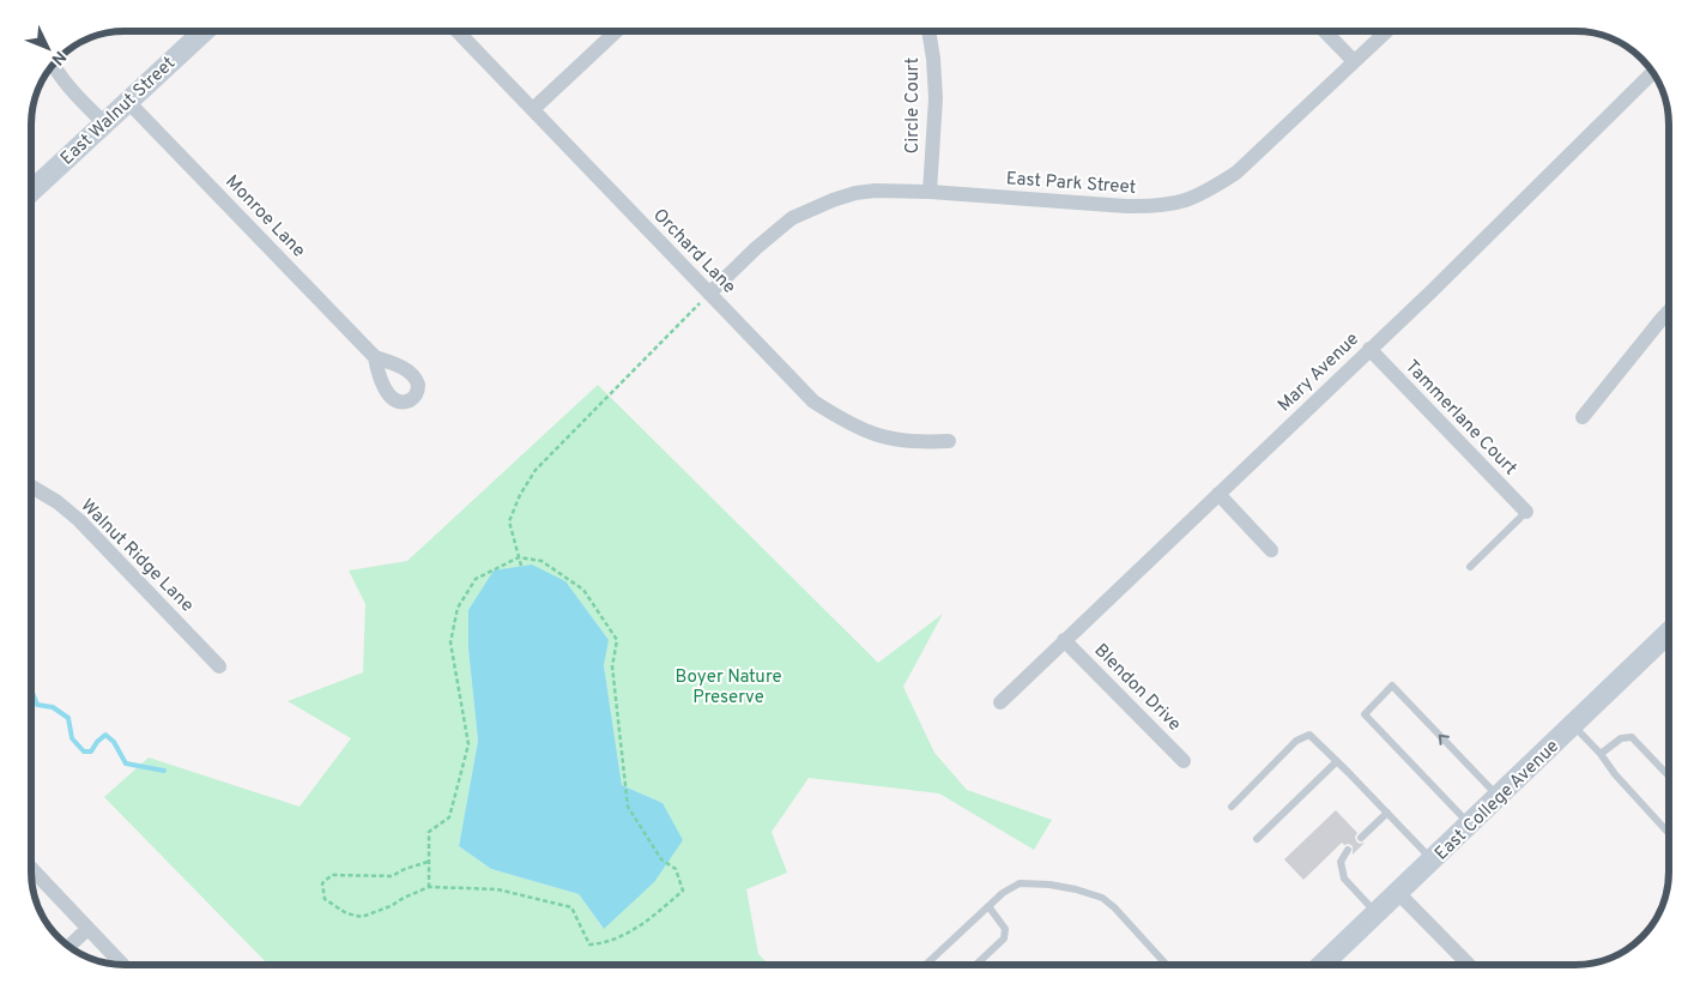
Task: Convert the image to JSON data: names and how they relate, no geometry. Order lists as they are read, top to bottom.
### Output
{
  "streets": {
    "street": [
      "Circle Court",
      "East Walnut Street",
      "East Park Street",
      "Monroe Lane",
      "Orchard Lane",
      "Mary Avenue",
      "Tammerlane Court",
      "Walnut Ridge Lane",
      "Blendon Drive",
      "East College Avenue"
    ]
  },
  "crossings": [
    ["Circle Court", "East Park Street"],
    ["East Walnut Street", "Monroe Lane"],
    ["East Park Street", "Orchard Lane"],
    ["Mary Avenue", "Tammerlane Court"],
    ["Mary Avenue", "Blendon Drive"]
  ],
  "parks": ["Boyer Nature Preserve"],
  "north": "bottom right"
}
